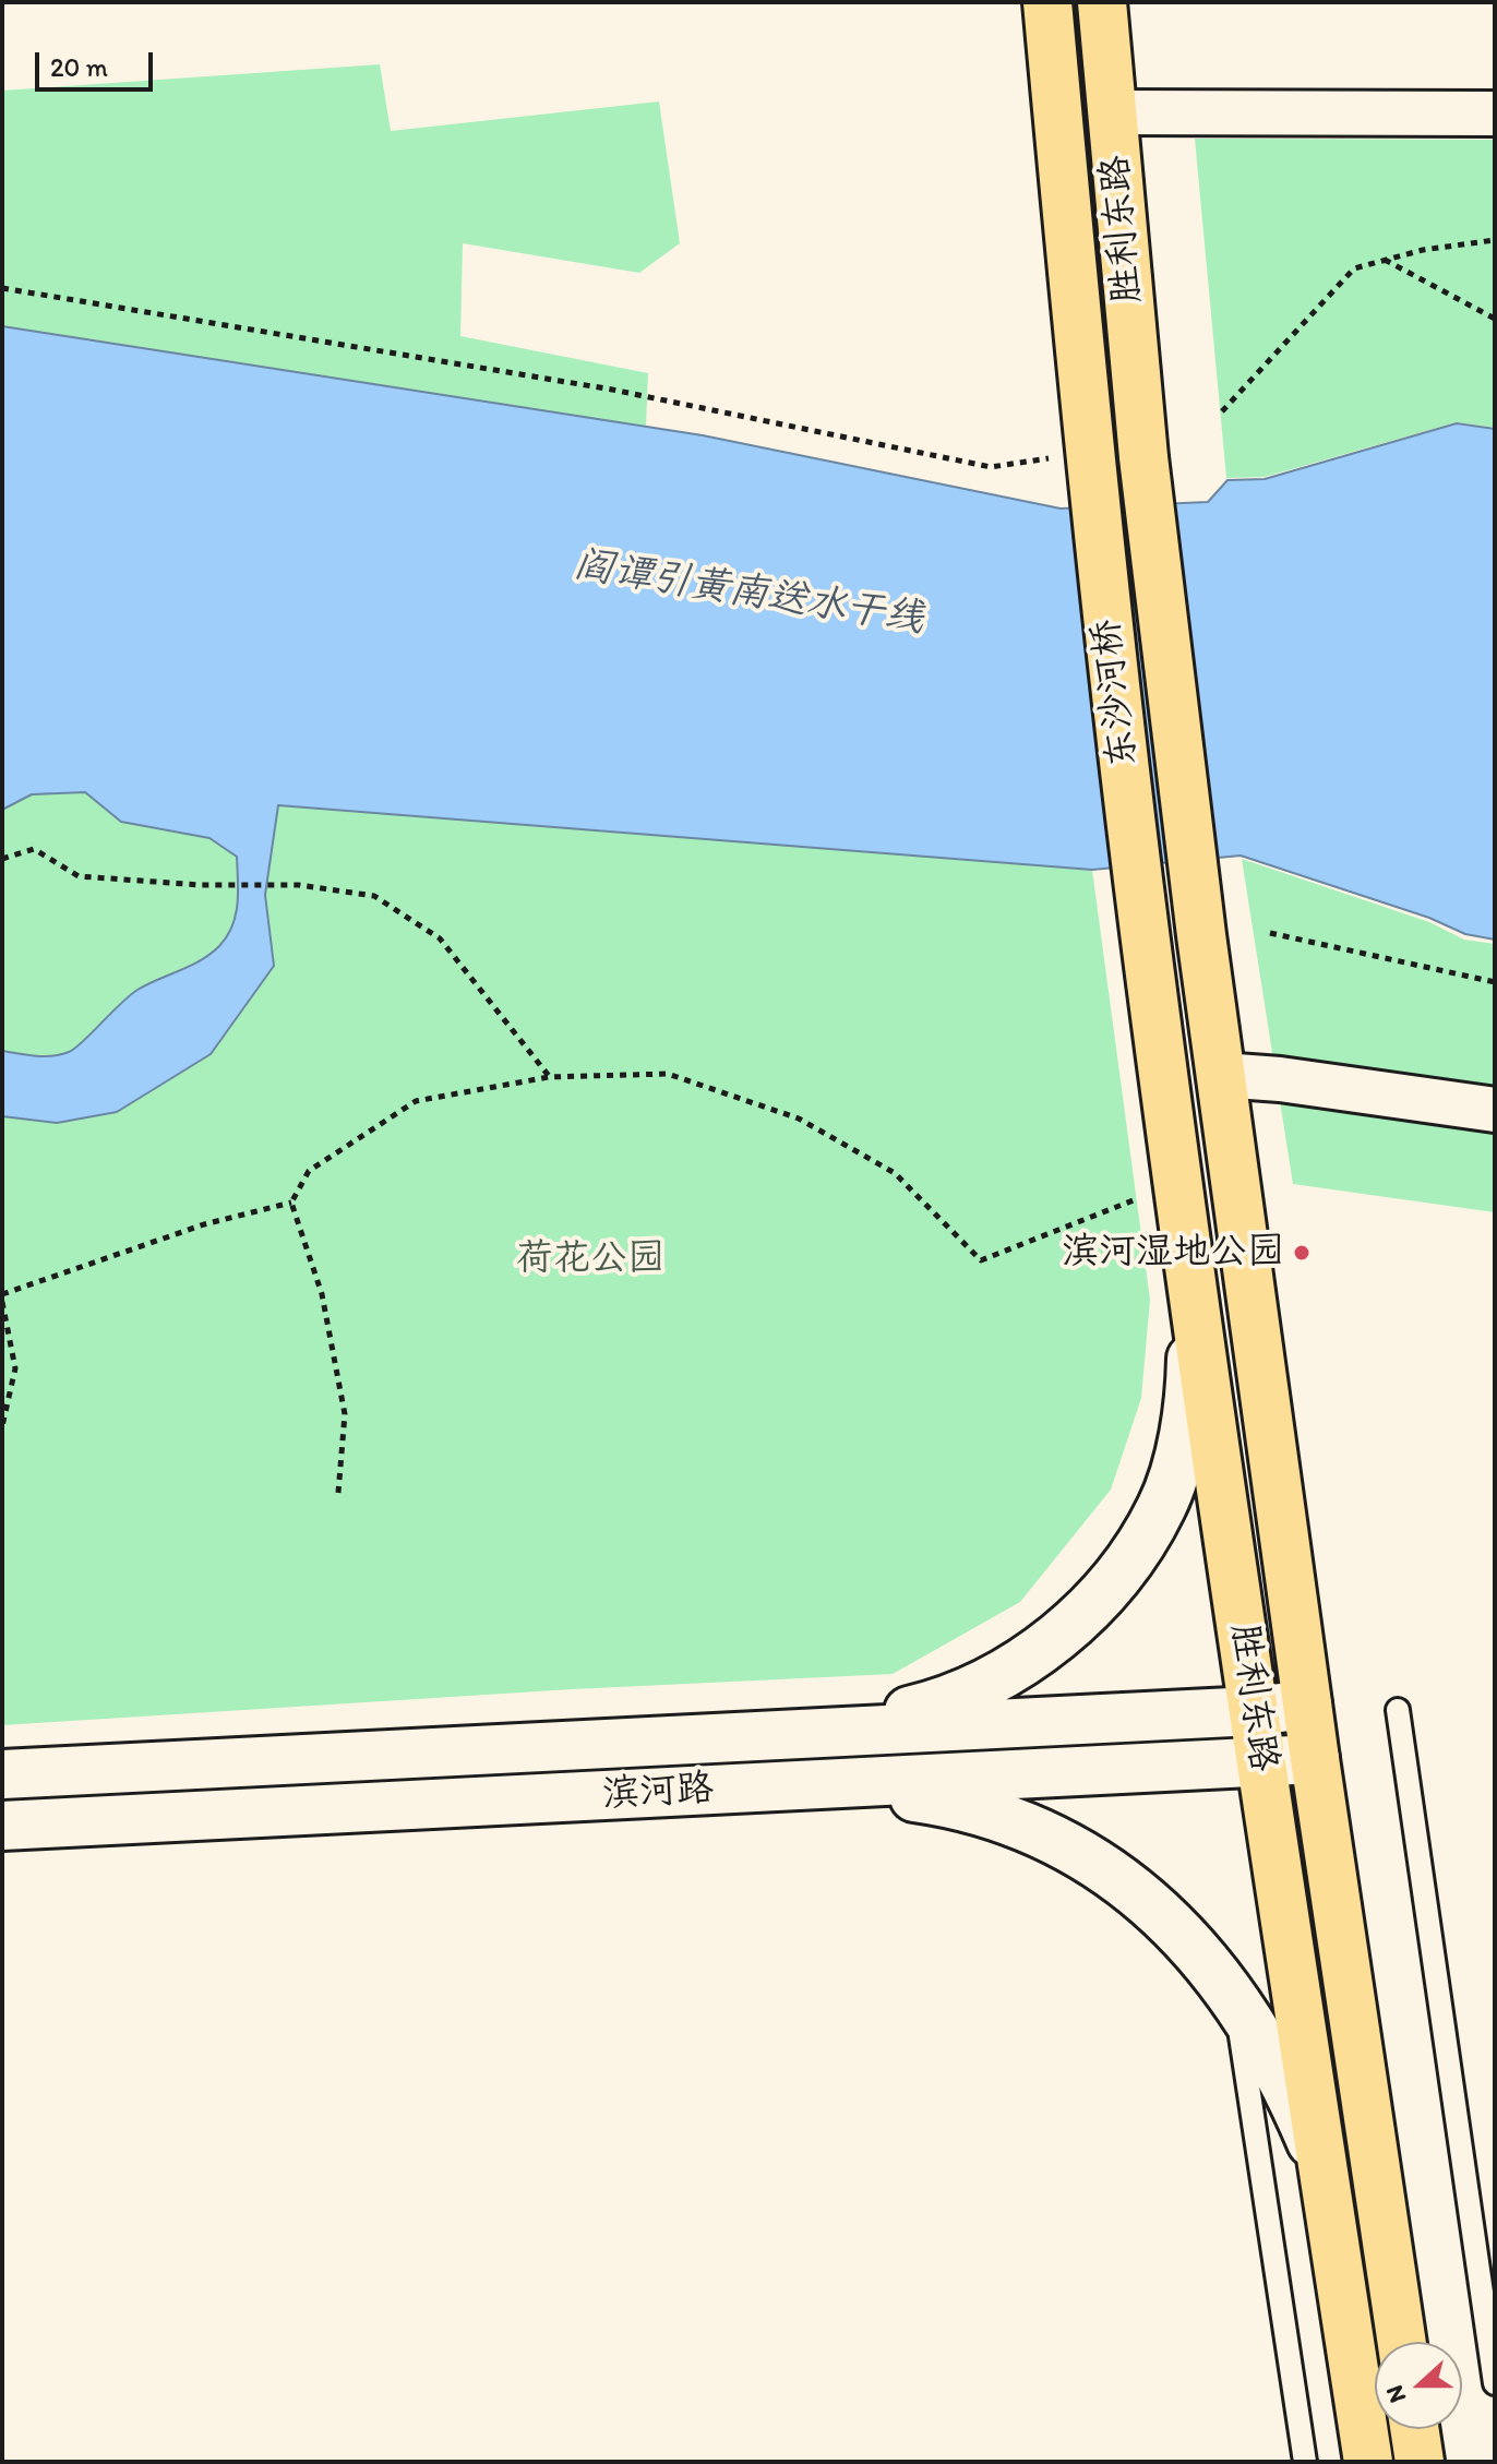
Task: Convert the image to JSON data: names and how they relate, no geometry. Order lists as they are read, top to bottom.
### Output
{
  "streets": {
    "main road": ["胜利东路", "东沙河桥", "滨河路"]
  },
  "crossings": [
    ["胜利东路", "东沙河桥"],
    ["胜利东路", "滨河路"]
  ],
  "water": ["阎谭引黄南送水干线"],
  "parks": ["荷花公园"],
  "places": ["滨河湿地公园"],
  "scale_bar": "20 m",
  "north": "left"
}
